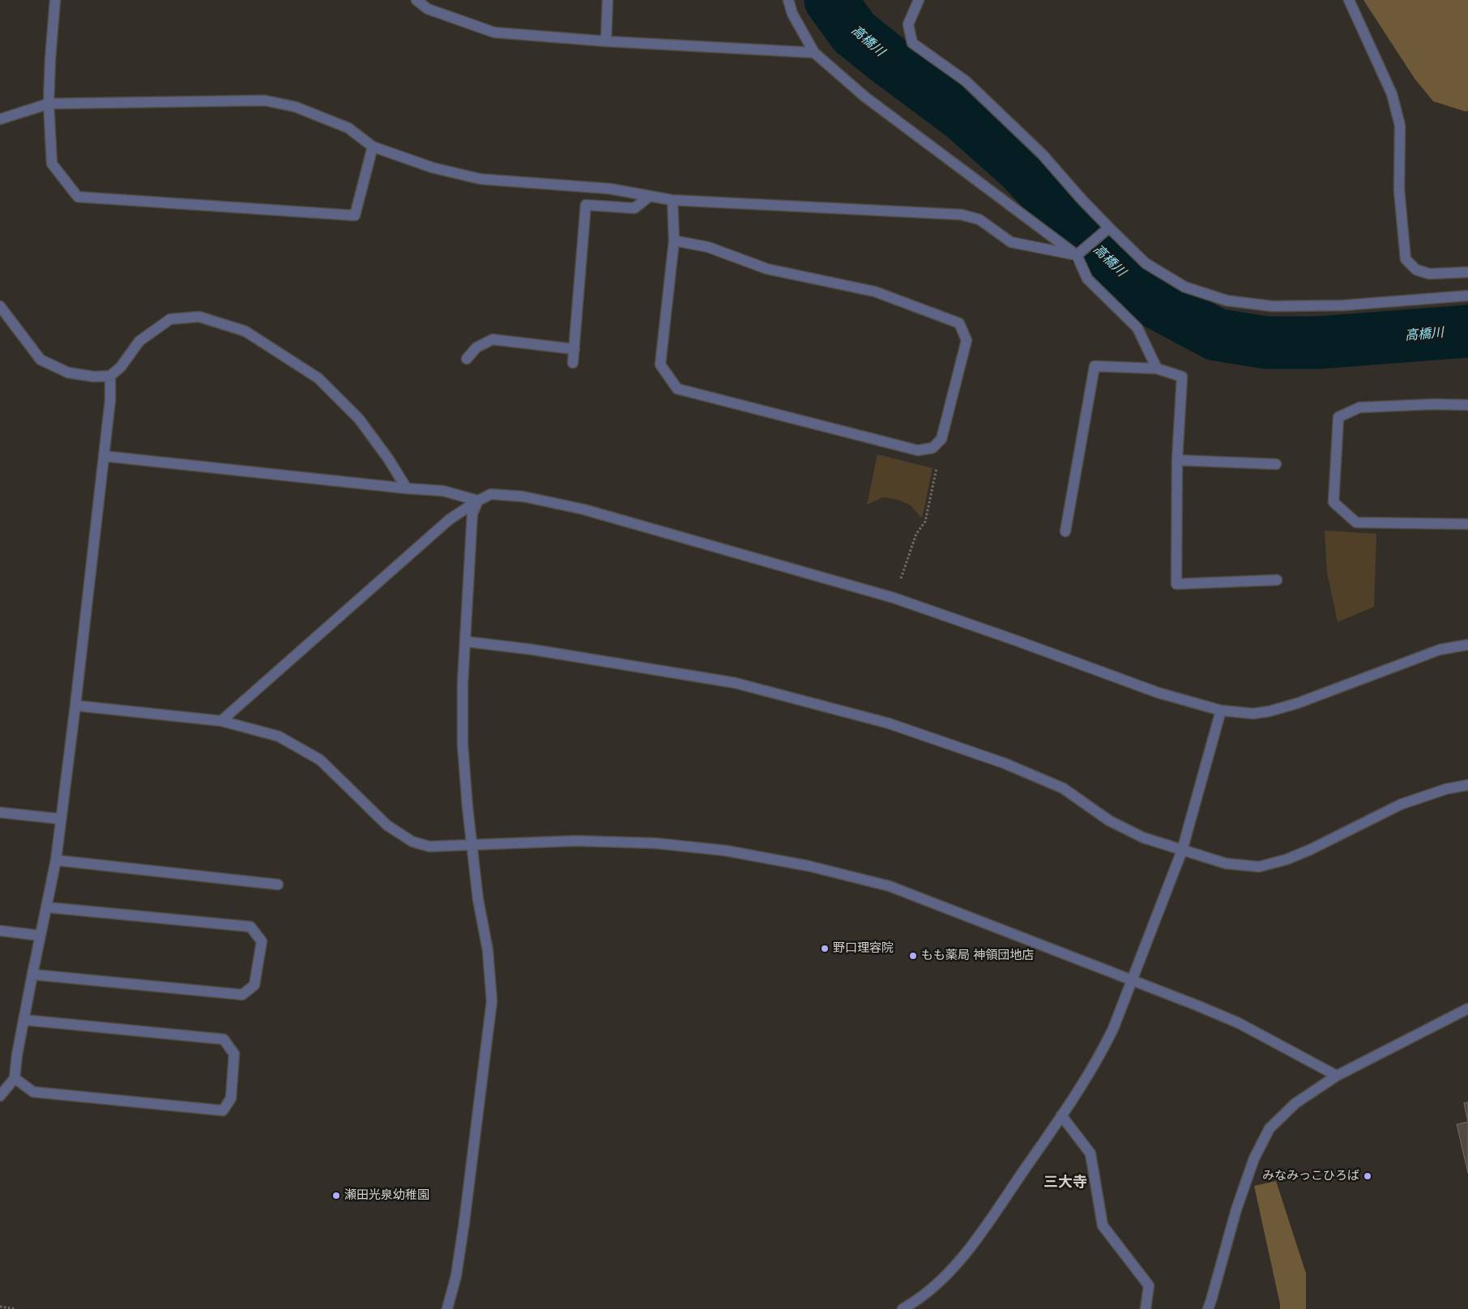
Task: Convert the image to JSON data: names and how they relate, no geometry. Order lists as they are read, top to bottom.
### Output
{
  "districts": ["三大寺"],
  "water": ["高橋川"],
  "places": [
    "野口理容院",
    "もも薬局 神領団地店",
    "みなみっこひろば",
    "瀬田光泉幼稚園"
  ]
}
